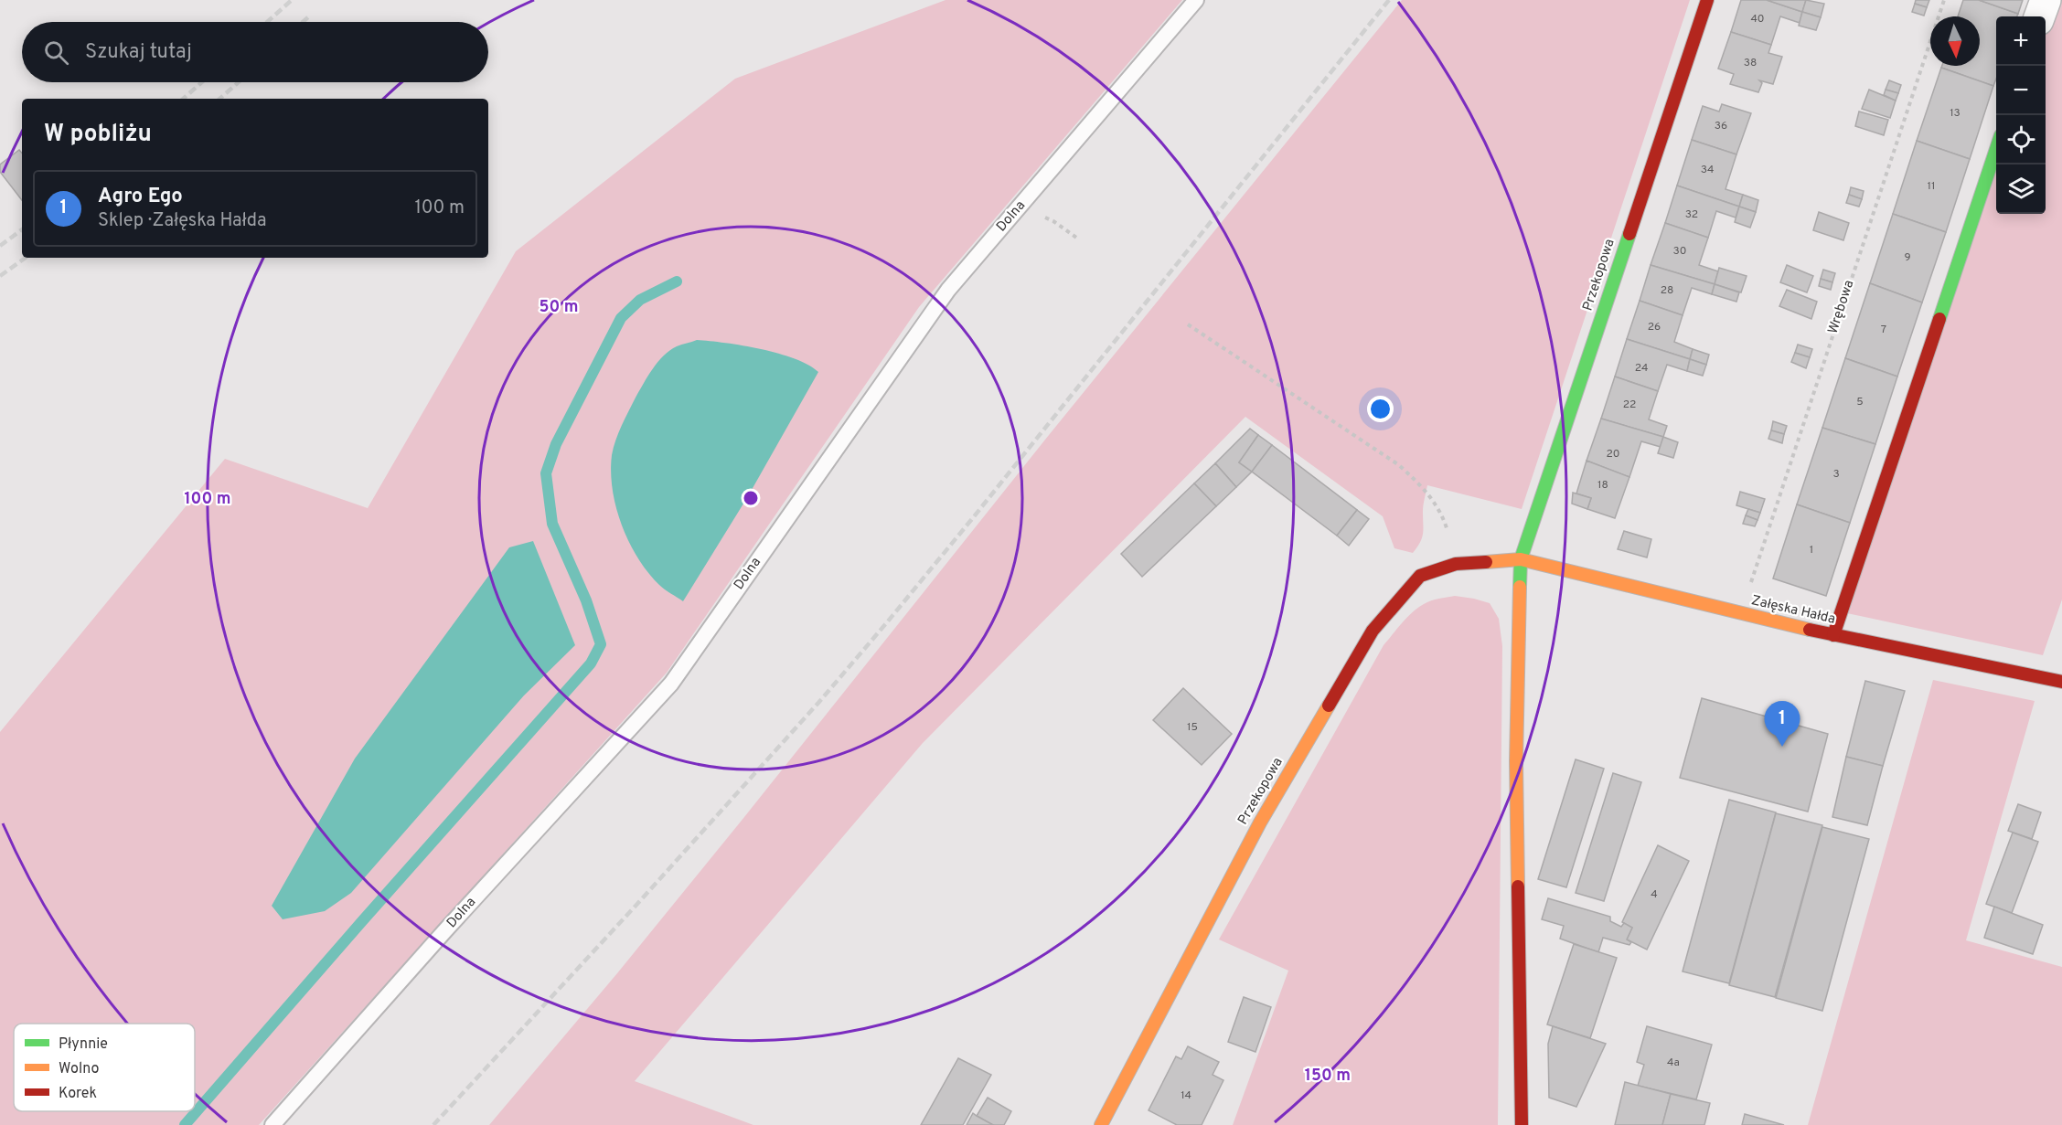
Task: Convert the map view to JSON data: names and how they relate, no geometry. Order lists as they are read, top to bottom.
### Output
{
  "streets": {
    "street": ["Przekopowa", "Załęska Hałda"],
    "lane": ["Dolna"],
    "path": ["Wrębowa"]
  },
  "crossings": [
    ["Przekopowa", "Załęska Hałda"],
    ["Wrębowa", "Załęska Hałda"]
  ],
  "house_numbers": [
    "40",
    "38",
    "13",
    "36",
    "34",
    "11",
    "32",
    "30",
    "9",
    "28",
    "26",
    "7",
    "24",
    "5",
    "22",
    "20",
    "3",
    "18",
    "1",
    "15",
    "4",
    "4a",
    "14"
  ],
  "legend": ["Płynnie", "Wolno", "Korek"],
  "north": "bottom",
  "page": {
    "map_buttons": ["+", "−"],
    "search": "Szukaj tutaj",
    "heading": "W pobliżu",
    "list": [
      {
        "mark": "1",
        "name": "Agro Ego",
        "note": "Sklep · Załęska Hałda",
        "value": "100 m"
      }
    ],
    "pins": "1"
  },
  "rings": ["50 m", "100 m", "150 m"]
}
